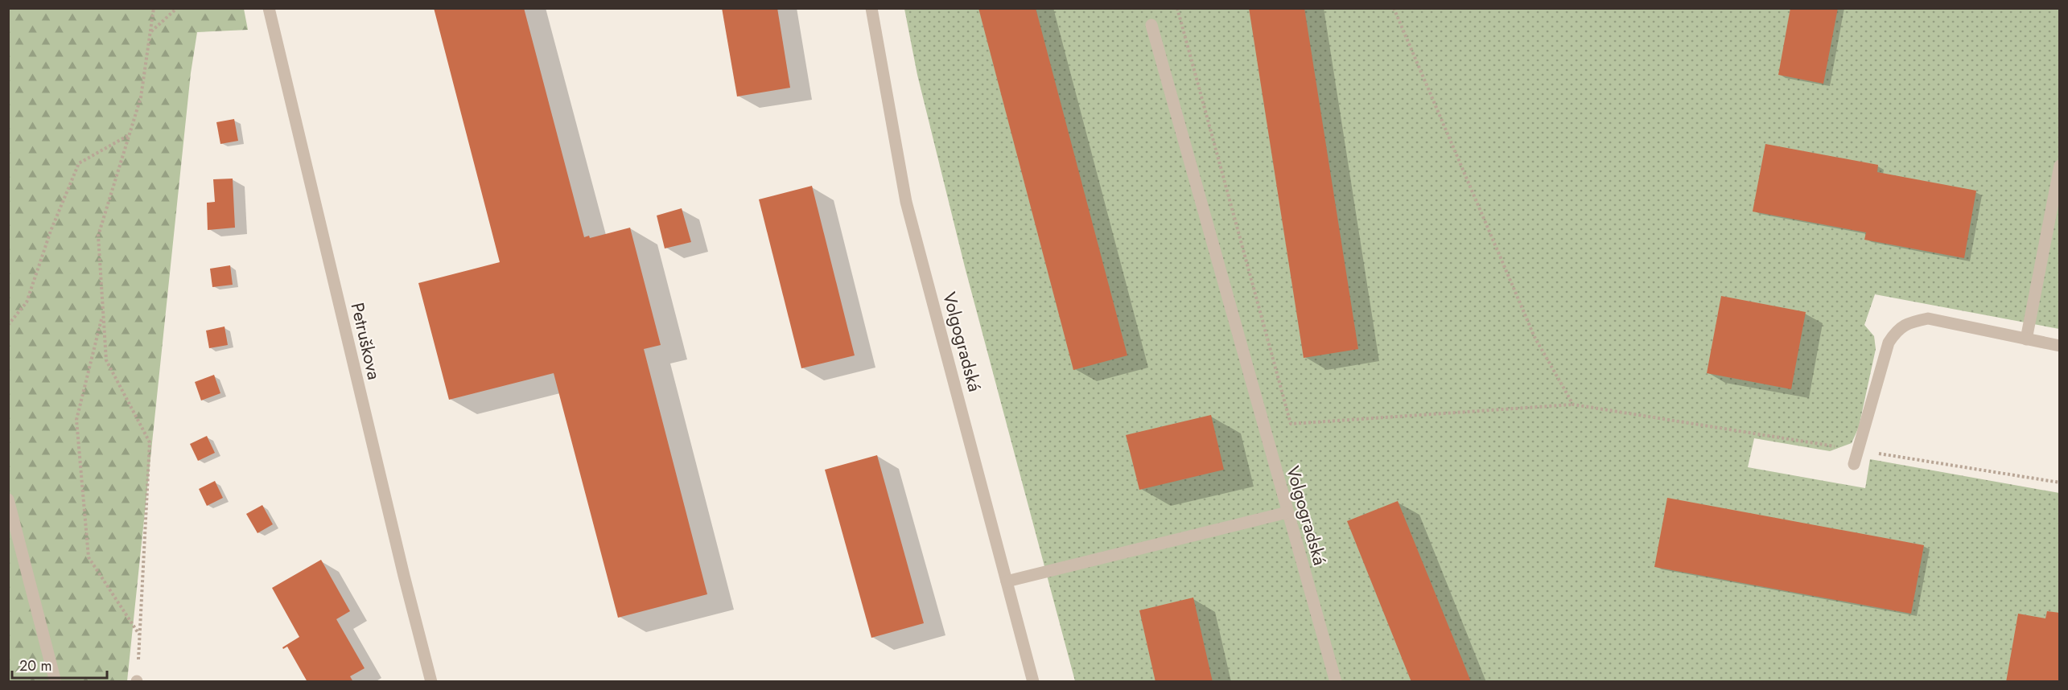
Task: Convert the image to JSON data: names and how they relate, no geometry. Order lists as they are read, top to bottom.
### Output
{
  "streets": {
    "street": ["Petruškova", "Volgogradská"]
  },
  "scale_bar": "20 m"
}
